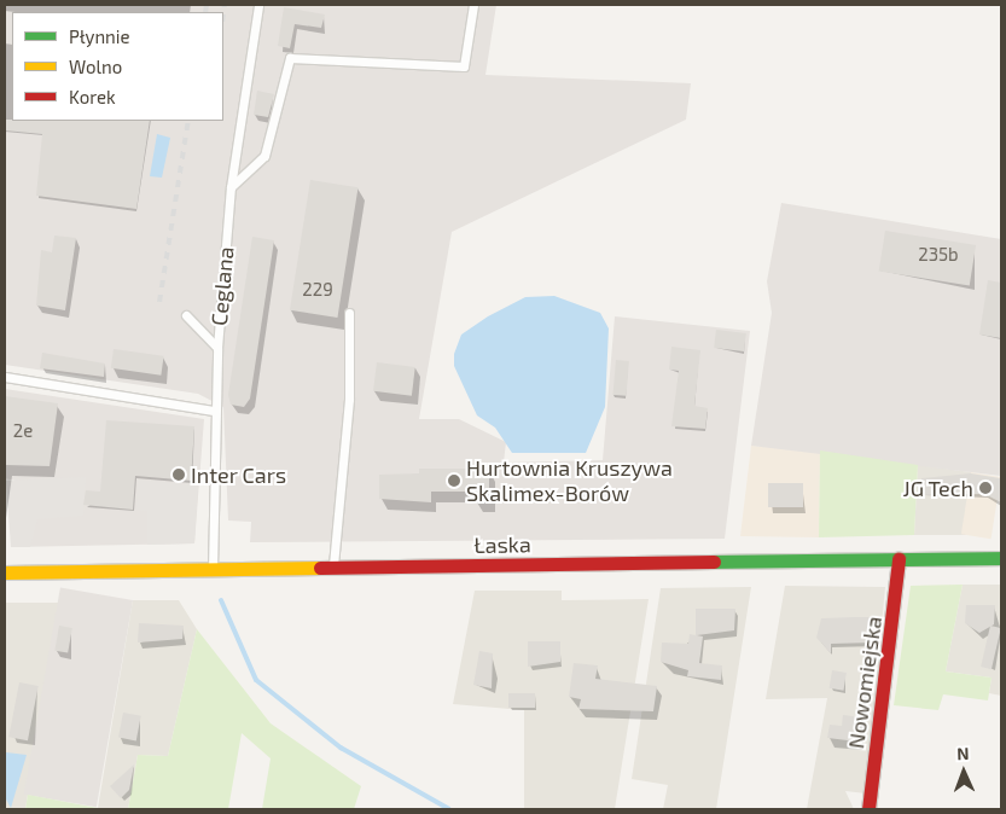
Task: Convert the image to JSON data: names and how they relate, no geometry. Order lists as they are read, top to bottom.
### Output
{
  "streets": {
    "main road": ["Łaska", "Nowomiejska"],
    "lane": ["Ceglana"]
  },
  "crossings": [
    ["Ceglana", "Łaska"],
    ["Łaska", "Nowomiejska"]
  ],
  "places": ["Inter Cars", "Hurtownia Kruszywa Skalimex-Borów", "JG Tech"],
  "house_numbers": ["235b", "229", "2e"],
  "legend": ["Płynnie", "Wolno", "Korek"],
  "north": "top"
}
